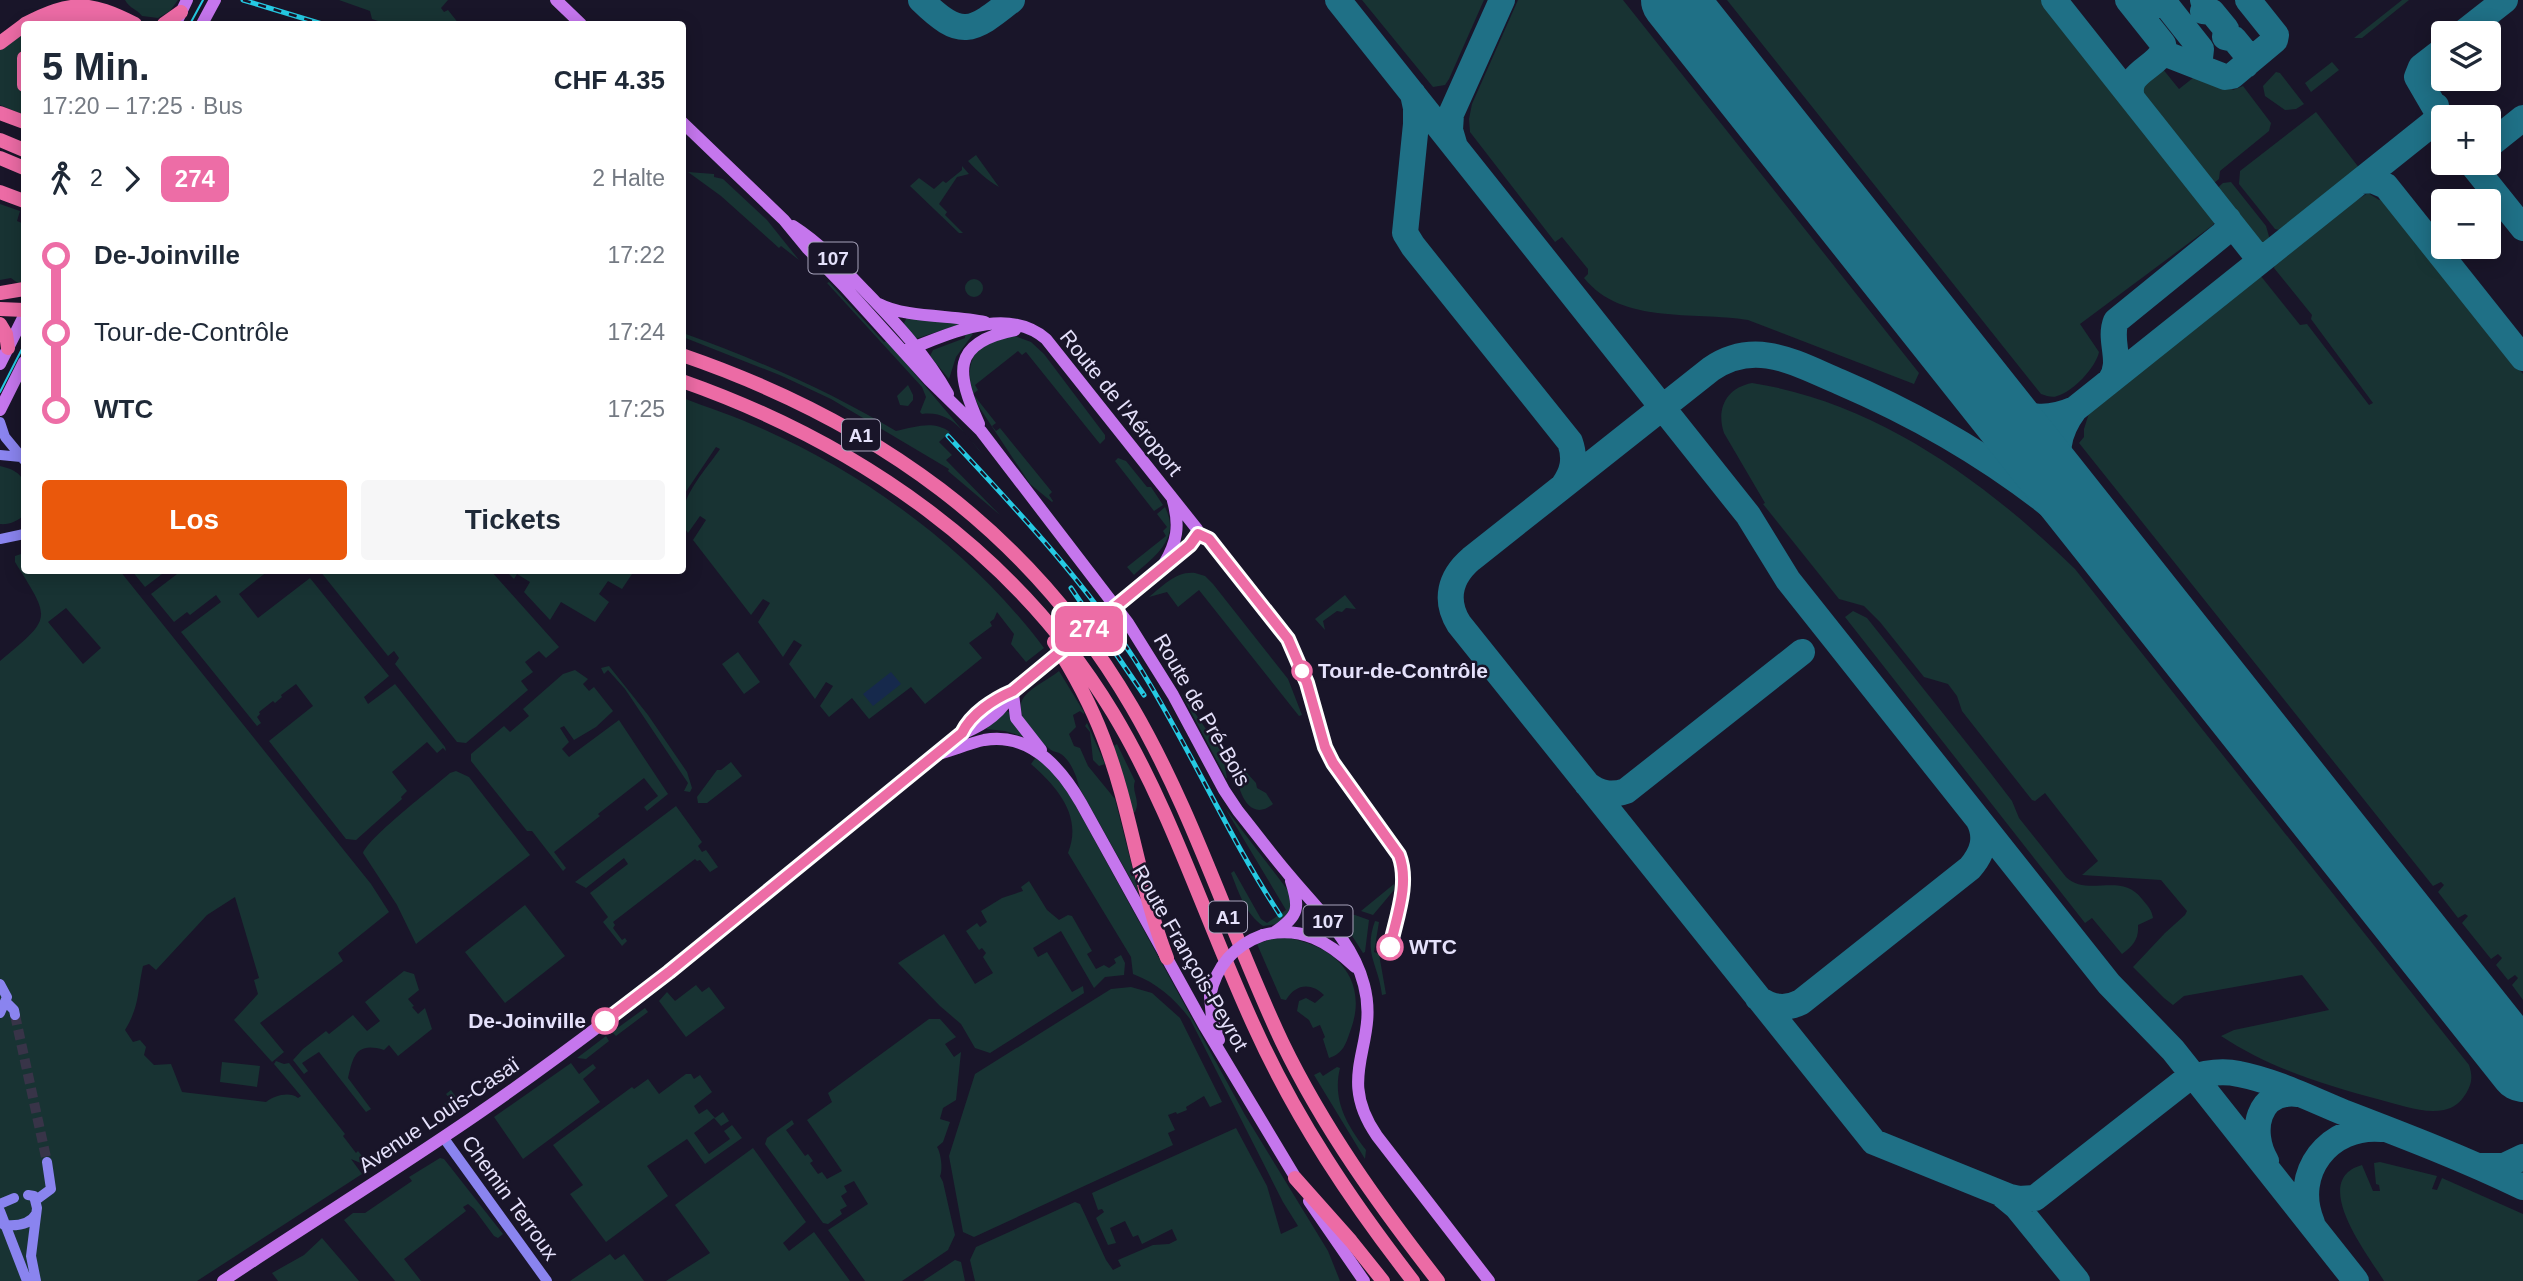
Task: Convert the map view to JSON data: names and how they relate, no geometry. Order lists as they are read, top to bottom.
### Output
{
  "streets": {
    "highway": ["A1"],
    "main road": [
      "107",
      "Route de l'Aéroport",
      "Route de Pré-Bois",
      "Route François-Peyrot",
      "Avenue Louis-Casaï"
    ],
    "street": ["Chemin Terroux"]
  },
  "crossings": [
    ["Route de l'Aéroport", "Route de Pré-Bois"],
    ["Route de l'Aéroport", "Avenue Louis-Casaï"],
    ["Route François-Peyrot", "Avenue Louis-Casaï"],
    ["Avenue Louis-Casaï", "Chemin Terroux"]
  ],
  "places": ["Tour-de-Contrôle", "WTC", "De-Joinville"],
  "lines": ["bus line 274"],
  "page": {
    "on_map": "274",
    "map_buttons": ["+", "−"],
    "heading": ["5 Min.", "17:20 – 17:25 · Bus", "CHF 4.35"],
    "legs": ["2", "274", "2 Halte"],
    "list": [
      {
        "name": "De-Joinville",
        "value": "17:22"
      },
      {
        "name": "Tour-de-Contrôle",
        "value": "17:24"
      },
      {
        "name": "WTC",
        "value": "17:25"
      }
    ],
    "buttons": ["Los", "Tickets"]
  }
}
